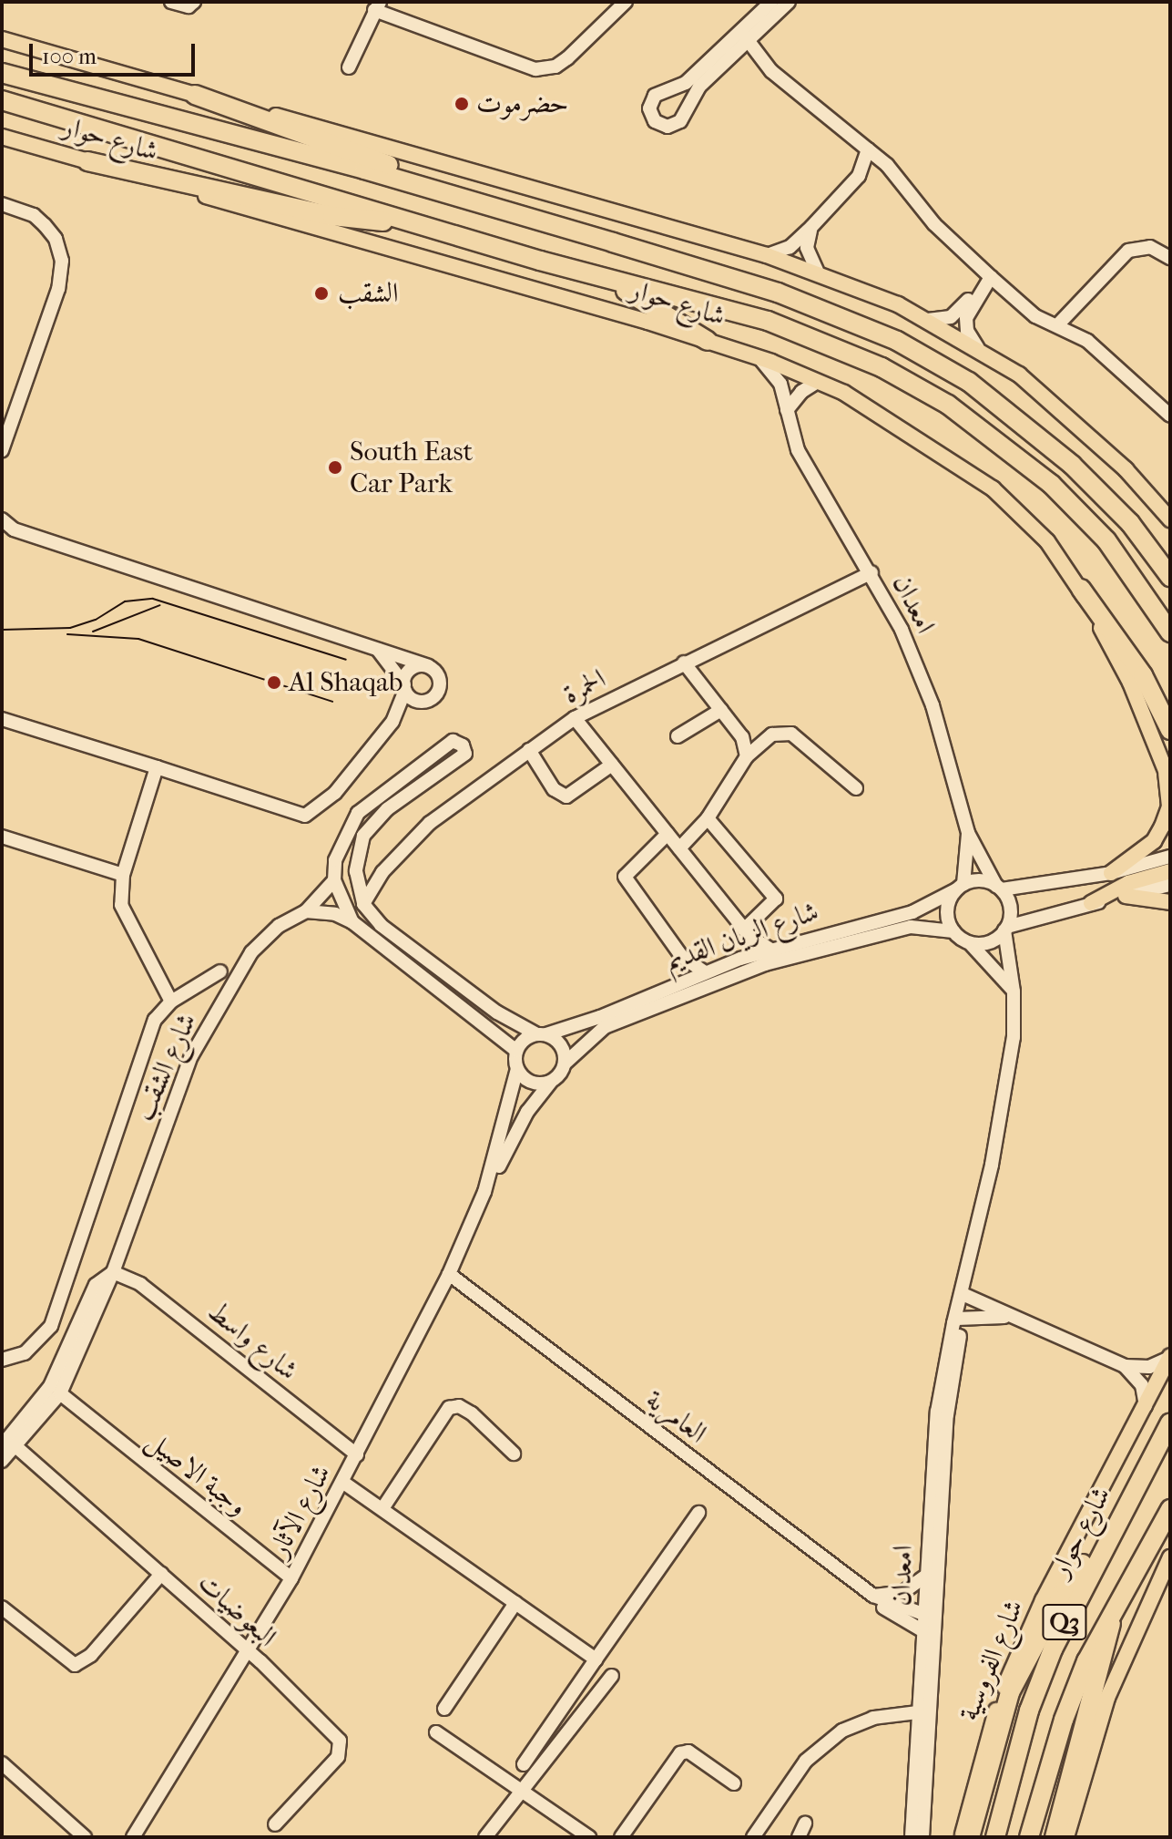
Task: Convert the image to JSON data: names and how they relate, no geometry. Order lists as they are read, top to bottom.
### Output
{
  "streets": {
    "highway": ["شارع حوار", "Q3"],
    "main road": ["شارع الفروسية"],
    "street": [
      "امعدان",
      "الحمرة",
      "شارع الريان القديم",
      "شارع الشقب",
      "شارع واسط",
      "العامرية",
      "وجبة الاصيل",
      "شارع الآثار",
      "البعوضيات"
    ]
  },
  "crossings": [
    ["شارع حوار", "امعدان"],
    ["امعدان", "الحمرة"],
    ["امعدان", "شارع الريان القديم"],
    ["امعدان", "العامرية"],
    ["شارع الريان القديم", "شارع الآثار"],
    ["شارع الشقب", "شارع واسط"],
    ["شارع الشقب", "وجبة الاصيل"],
    ["شارع الشقب", "البعوضيات"],
    ["شارع واسط", "شارع الآثار"],
    ["العامرية", "شارع الآثار"],
    ["وجبة الاصيل", "شارع الآثار"],
    ["شارع الآثار", "البعوضيات"]
  ],
  "places": [
    "حضرموت",
    "الشقب",
    "South East Car Park",
    "Al Shaqab"
  ],
  "scale_bar": "100 m"
}
